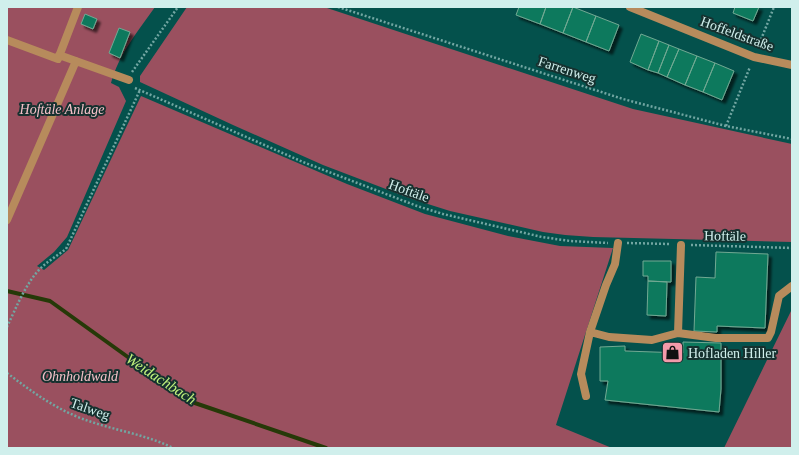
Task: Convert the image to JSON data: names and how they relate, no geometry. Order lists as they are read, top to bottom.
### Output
{
  "streets": {
    "street": ["Hoffeldstraße"],
    "path": ["Farrenweg", "Hoftäle", "Talweg"]
  },
  "water": ["Weidachbach"],
  "parks": ["Hoftäle Anlage", "Ohnholdwald"],
  "places": {
    "shop": ["Hofladen Hiller"]
  }
}
